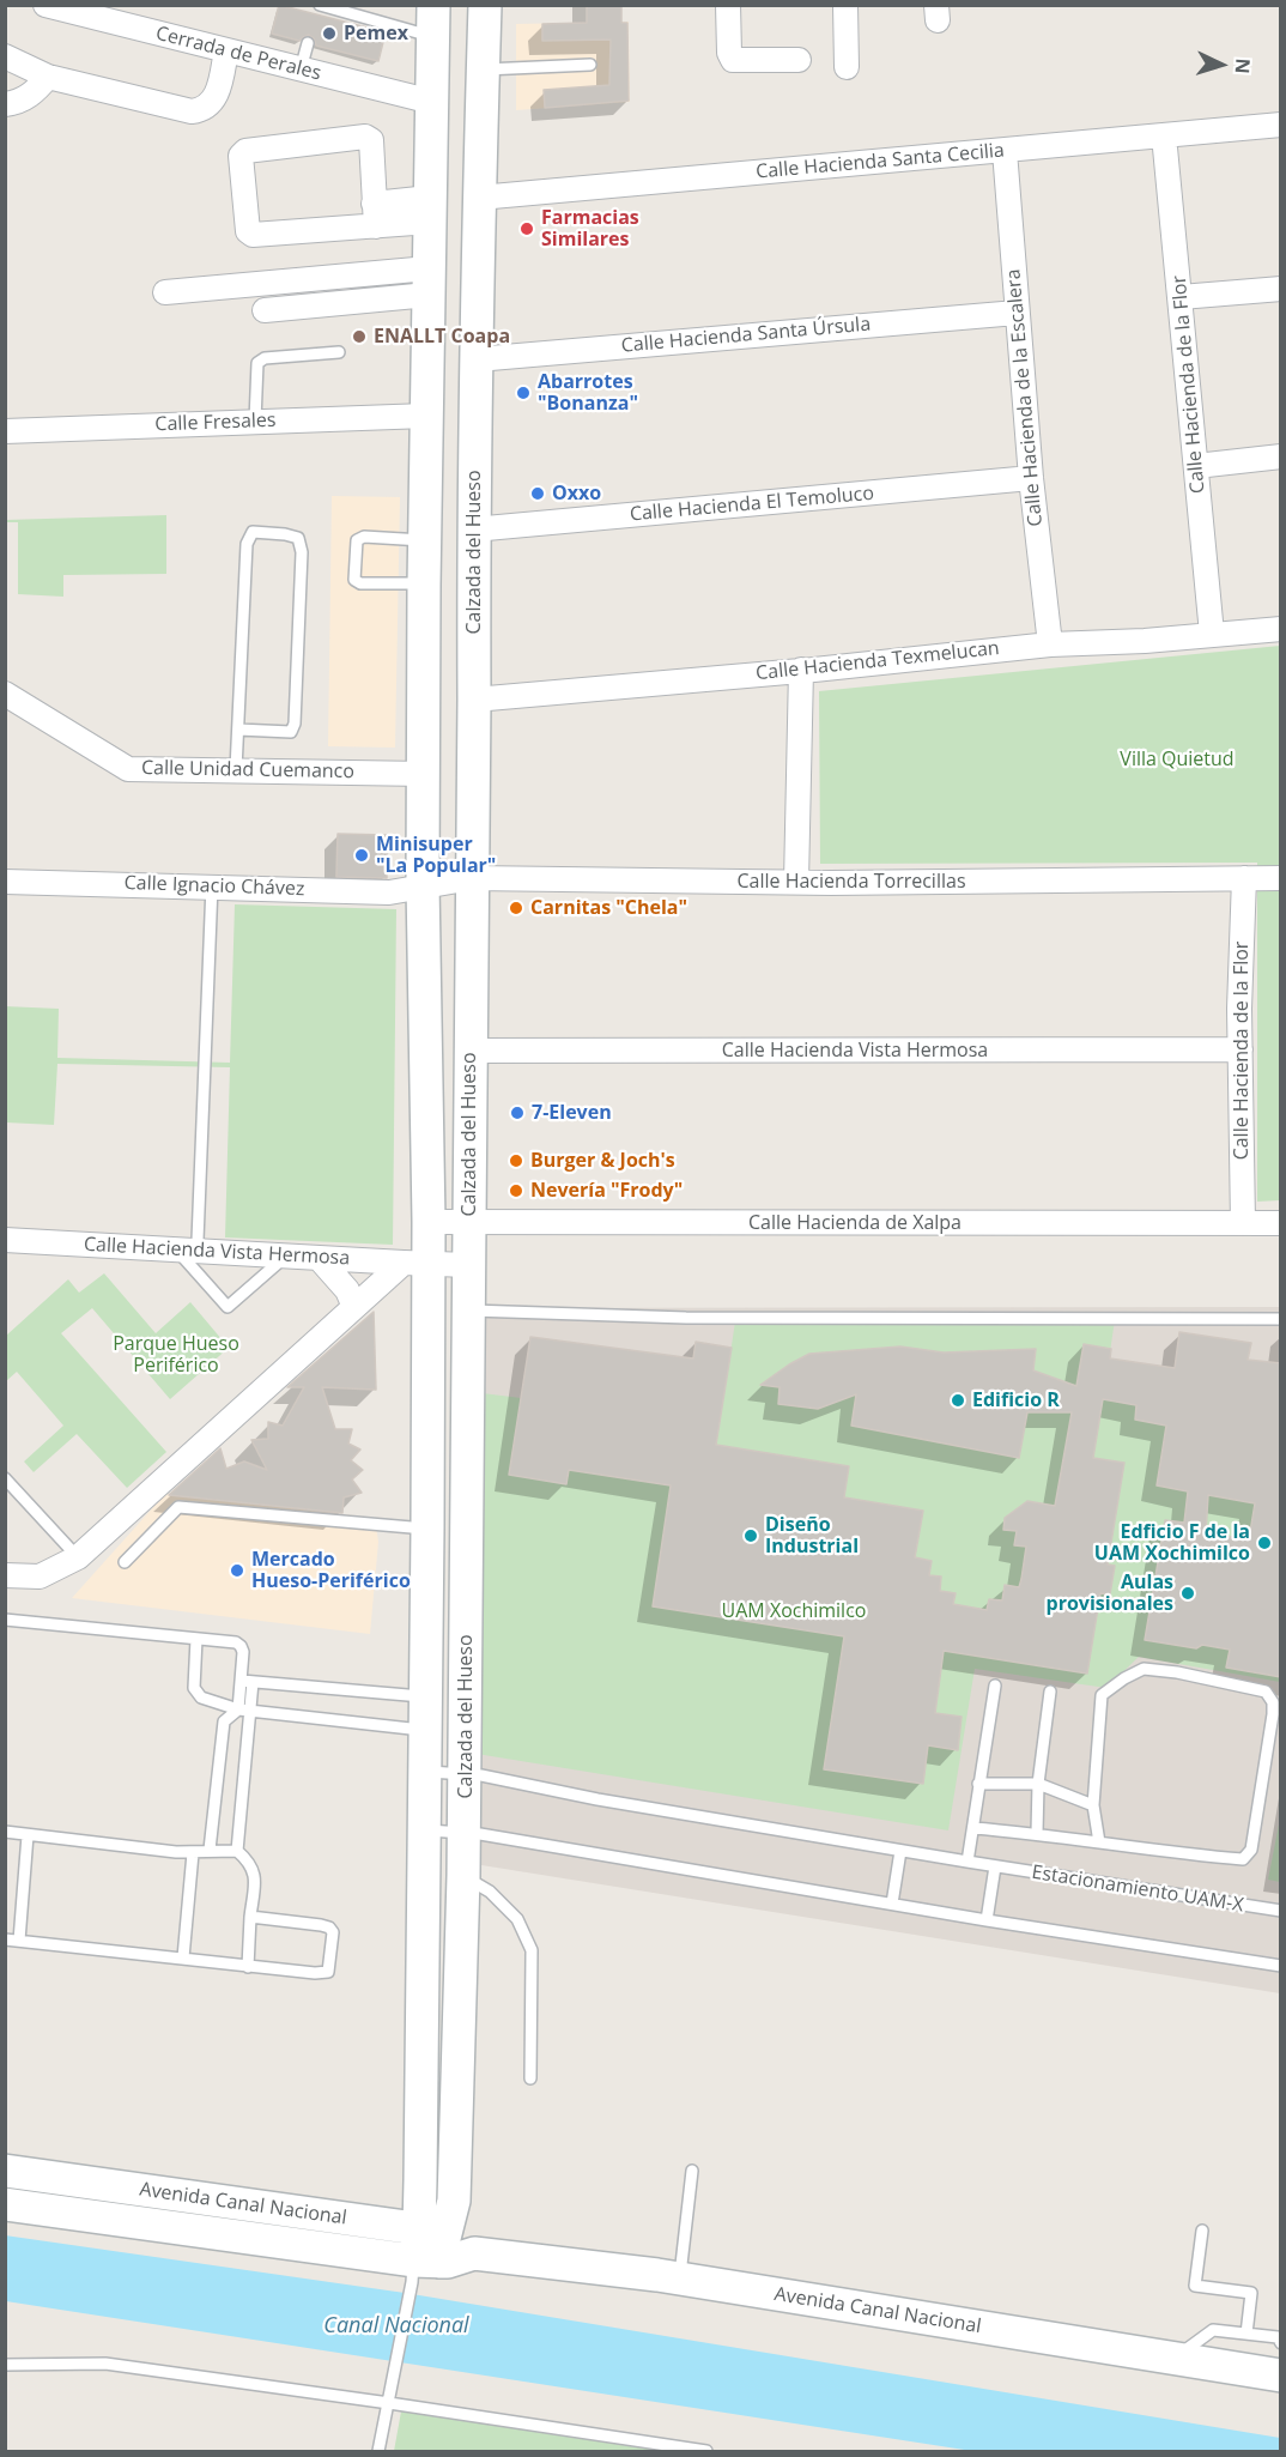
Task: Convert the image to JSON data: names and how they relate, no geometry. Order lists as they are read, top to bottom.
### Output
{
  "streets": {
    "main road": ["Calzada del Hueso", "Avenida Canal Nacional"],
    "street": [
      "Cerrada de Perales",
      "Calle Hacienda Santa Cecilia",
      "Calle Hacienda Santa Úrsula",
      "Calle Hacienda de la Flor",
      "Calle Hacienda de la Escalera",
      "Calle Fresales",
      "Calle Hacienda El Temoluco",
      "Calle Hacienda Texmelucan",
      "Calle Unidad Cuemanco",
      "Calle Hacienda Torrecillas",
      "Calle Ignacio Chávez",
      "Calle Hacienda Vista Hermosa",
      "Calle Hacienda de Xalpa"
    ],
    "lane": ["Estacionamiento UAM-X"]
  },
  "crossings": [
    ["Cerrada de Perales", "Calzada del Hueso"],
    ["Calle Hacienda Santa Cecilia", "Calle Hacienda de la Flor"],
    ["Calle Hacienda Santa Cecilia", "Calle Hacienda de la Escalera"],
    ["Calle Hacienda Santa Cecilia", "Calzada del Hueso"],
    ["Calle Hacienda Santa Úrsula", "Calle Hacienda de la Escalera"],
    ["Calle Hacienda Santa Úrsula", "Calzada del Hueso"],
    ["Calle Hacienda de la Flor", "Calle Hacienda Texmelucan"],
    ["Calle Hacienda de la Flor", "Calle Hacienda Torrecillas"],
    ["Calle Hacienda de la Flor", "Calle Hacienda Vista Hermosa"],
    ["Calle Hacienda de la Flor", "Calle Hacienda de Xalpa"],
    ["Calle Hacienda de la Escalera", "Calle Hacienda El Temoluco"],
    ["Calle Hacienda de la Escalera", "Calle Hacienda Texmelucan"],
    ["Calle Fresales", "Calzada del Hueso"],
    ["Calle Hacienda El Temoluco", "Calzada del Hueso"],
    ["Calzada del Hueso", "Calle Hacienda Texmelucan"],
    ["Calzada del Hueso", "Calle Unidad Cuemanco"],
    ["Calzada del Hueso", "Calle Hacienda Torrecillas"],
    ["Calzada del Hueso", "Calle Ignacio Chávez"],
    ["Calzada del Hueso", "Calle Hacienda Vista Hermosa"],
    ["Calzada del Hueso", "Calle Hacienda de Xalpa"],
    ["Calzada del Hueso", "Avenida Canal Nacional"],
    ["Calle Hacienda Torrecillas", "Calle Ignacio Chávez"]
  ],
  "water": ["Canal Nacional"],
  "parks": ["Villa Quietud", "Parque Hueso Periférico", "UAM Xochimilco"],
  "places": [
    "Pemex",
    "Farmacias Similares",
    "ENALLT Coapa",
    "Abarrotes \"Bonanza\"",
    "Oxxo",
    "Minisuper \"La Popular\"",
    "Carnitas \"Chela\"",
    "7-Eleven",
    "Burger & Joch's",
    "Nevería \"Frody\"",
    "Edificio R",
    "Diseño Industrial",
    "Edficio F de la UAM Xochimilco",
    "Mercado Hueso-Periférico",
    "Aulas provisionales"
  ],
  "north": "right"
}
